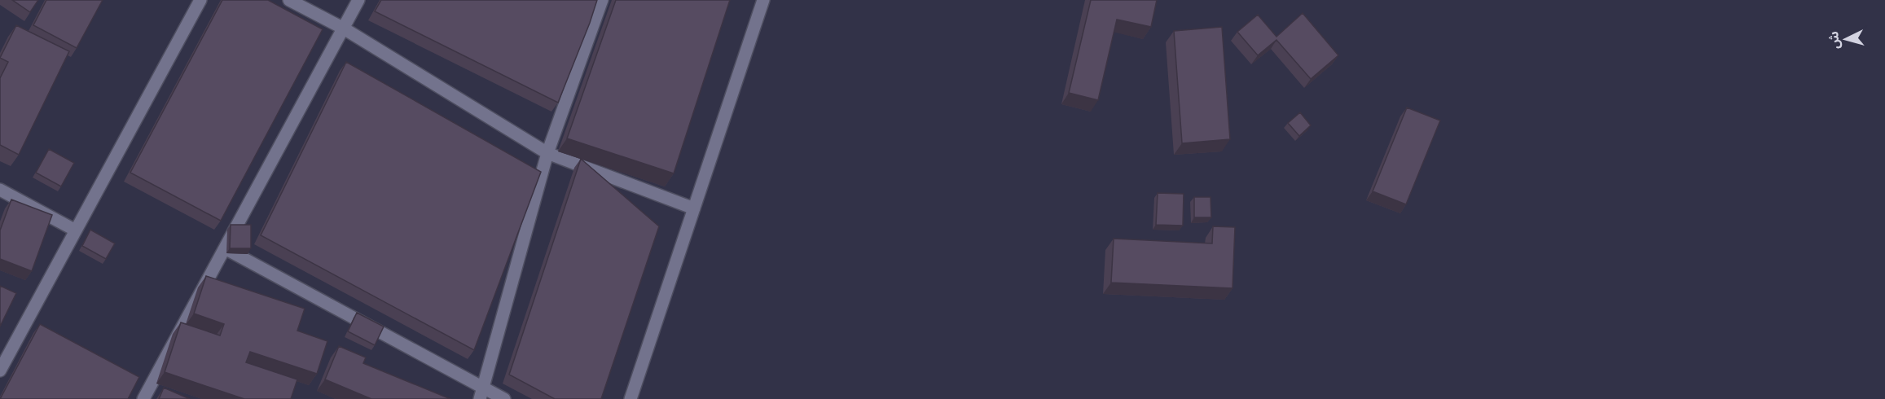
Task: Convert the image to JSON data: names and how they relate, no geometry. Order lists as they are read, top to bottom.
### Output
{
  "north": "left"
}
